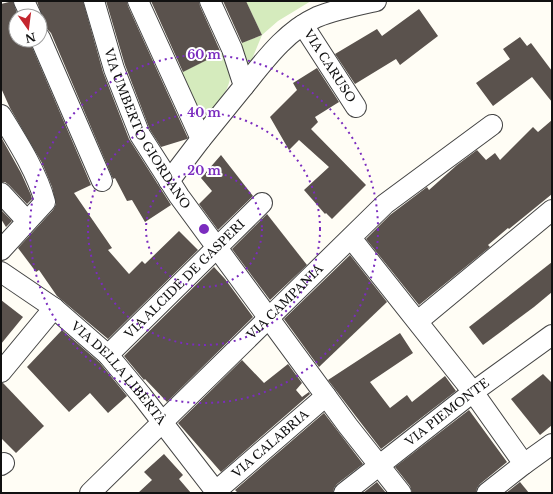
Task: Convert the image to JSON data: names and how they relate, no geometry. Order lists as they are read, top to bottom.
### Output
{
  "streets": {
    "street": [
      "VIA CARUSO",
      "VIA UMBERTO GIORDANO",
      "VIA ALCIDE DE GASPERI",
      "VIA CAMPANIA",
      "VIA DELLA LIBERTÀ",
      "VIA PIEMONTE",
      "VIA CALABRIA"
    ]
  },
  "crossings": [
    ["VIA UMBERTO GIORDANO", "VIA ALCIDE DE GASPERI"],
    ["VIA UMBERTO GIORDANO", "VIA CAMPANIA"],
    ["VIA UMBERTO GIORDANO", "VIA PIEMONTE"],
    ["VIA UMBERTO GIORDANO", "VIA CALABRIA"],
    ["VIA ALCIDE DE GASPERI", "VIA DELLA LIBERTÀ"],
    ["VIA CAMPANIA", "VIA DELLA LIBERTÀ"],
    ["VIA DELLA LIBERTÀ", "VIA CALABRIA"]
  ],
  "north": "bottom",
  "rings": ["60 m", "40 m", "20 m"]
}
